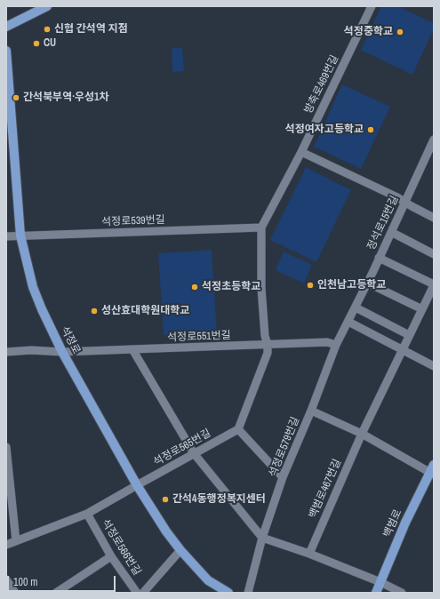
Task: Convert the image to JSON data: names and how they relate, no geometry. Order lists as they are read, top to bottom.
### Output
{
  "streets": {
    "main road": ["석정로", "백범로"],
    "street": [
      "방축로469번길",
      "석정로539번길",
      "정석로15번길",
      "석정로551번길",
      "석정로579번길",
      "석정로565번길",
      "백범로467번길",
      "석정로566번길"
    ]
  },
  "crossings": [
    ["방축로469번길", "석정로539번길"],
    ["석정로539번길", "석정로"],
    ["정석로15번길", "석정로579번길"],
    ["석정로551번길", "석정로"],
    ["석정로551번길", "석정로579번길"],
    ["석정로", "석정로565번길"],
    ["석정로", "석정로566번길"],
    ["석정로565번길", "석정로566번길"]
  ],
  "places": [
    "신협 간석역 지점",
    "석정중학교",
    "CU",
    "간석북부역·우성1차",
    "석정여자고등학교",
    "인천남고등학교",
    "석정초등학교",
    "성산효대학원대학교",
    "간석4동행정복지센터"
  ],
  "scale_bar": "100 m"
}
